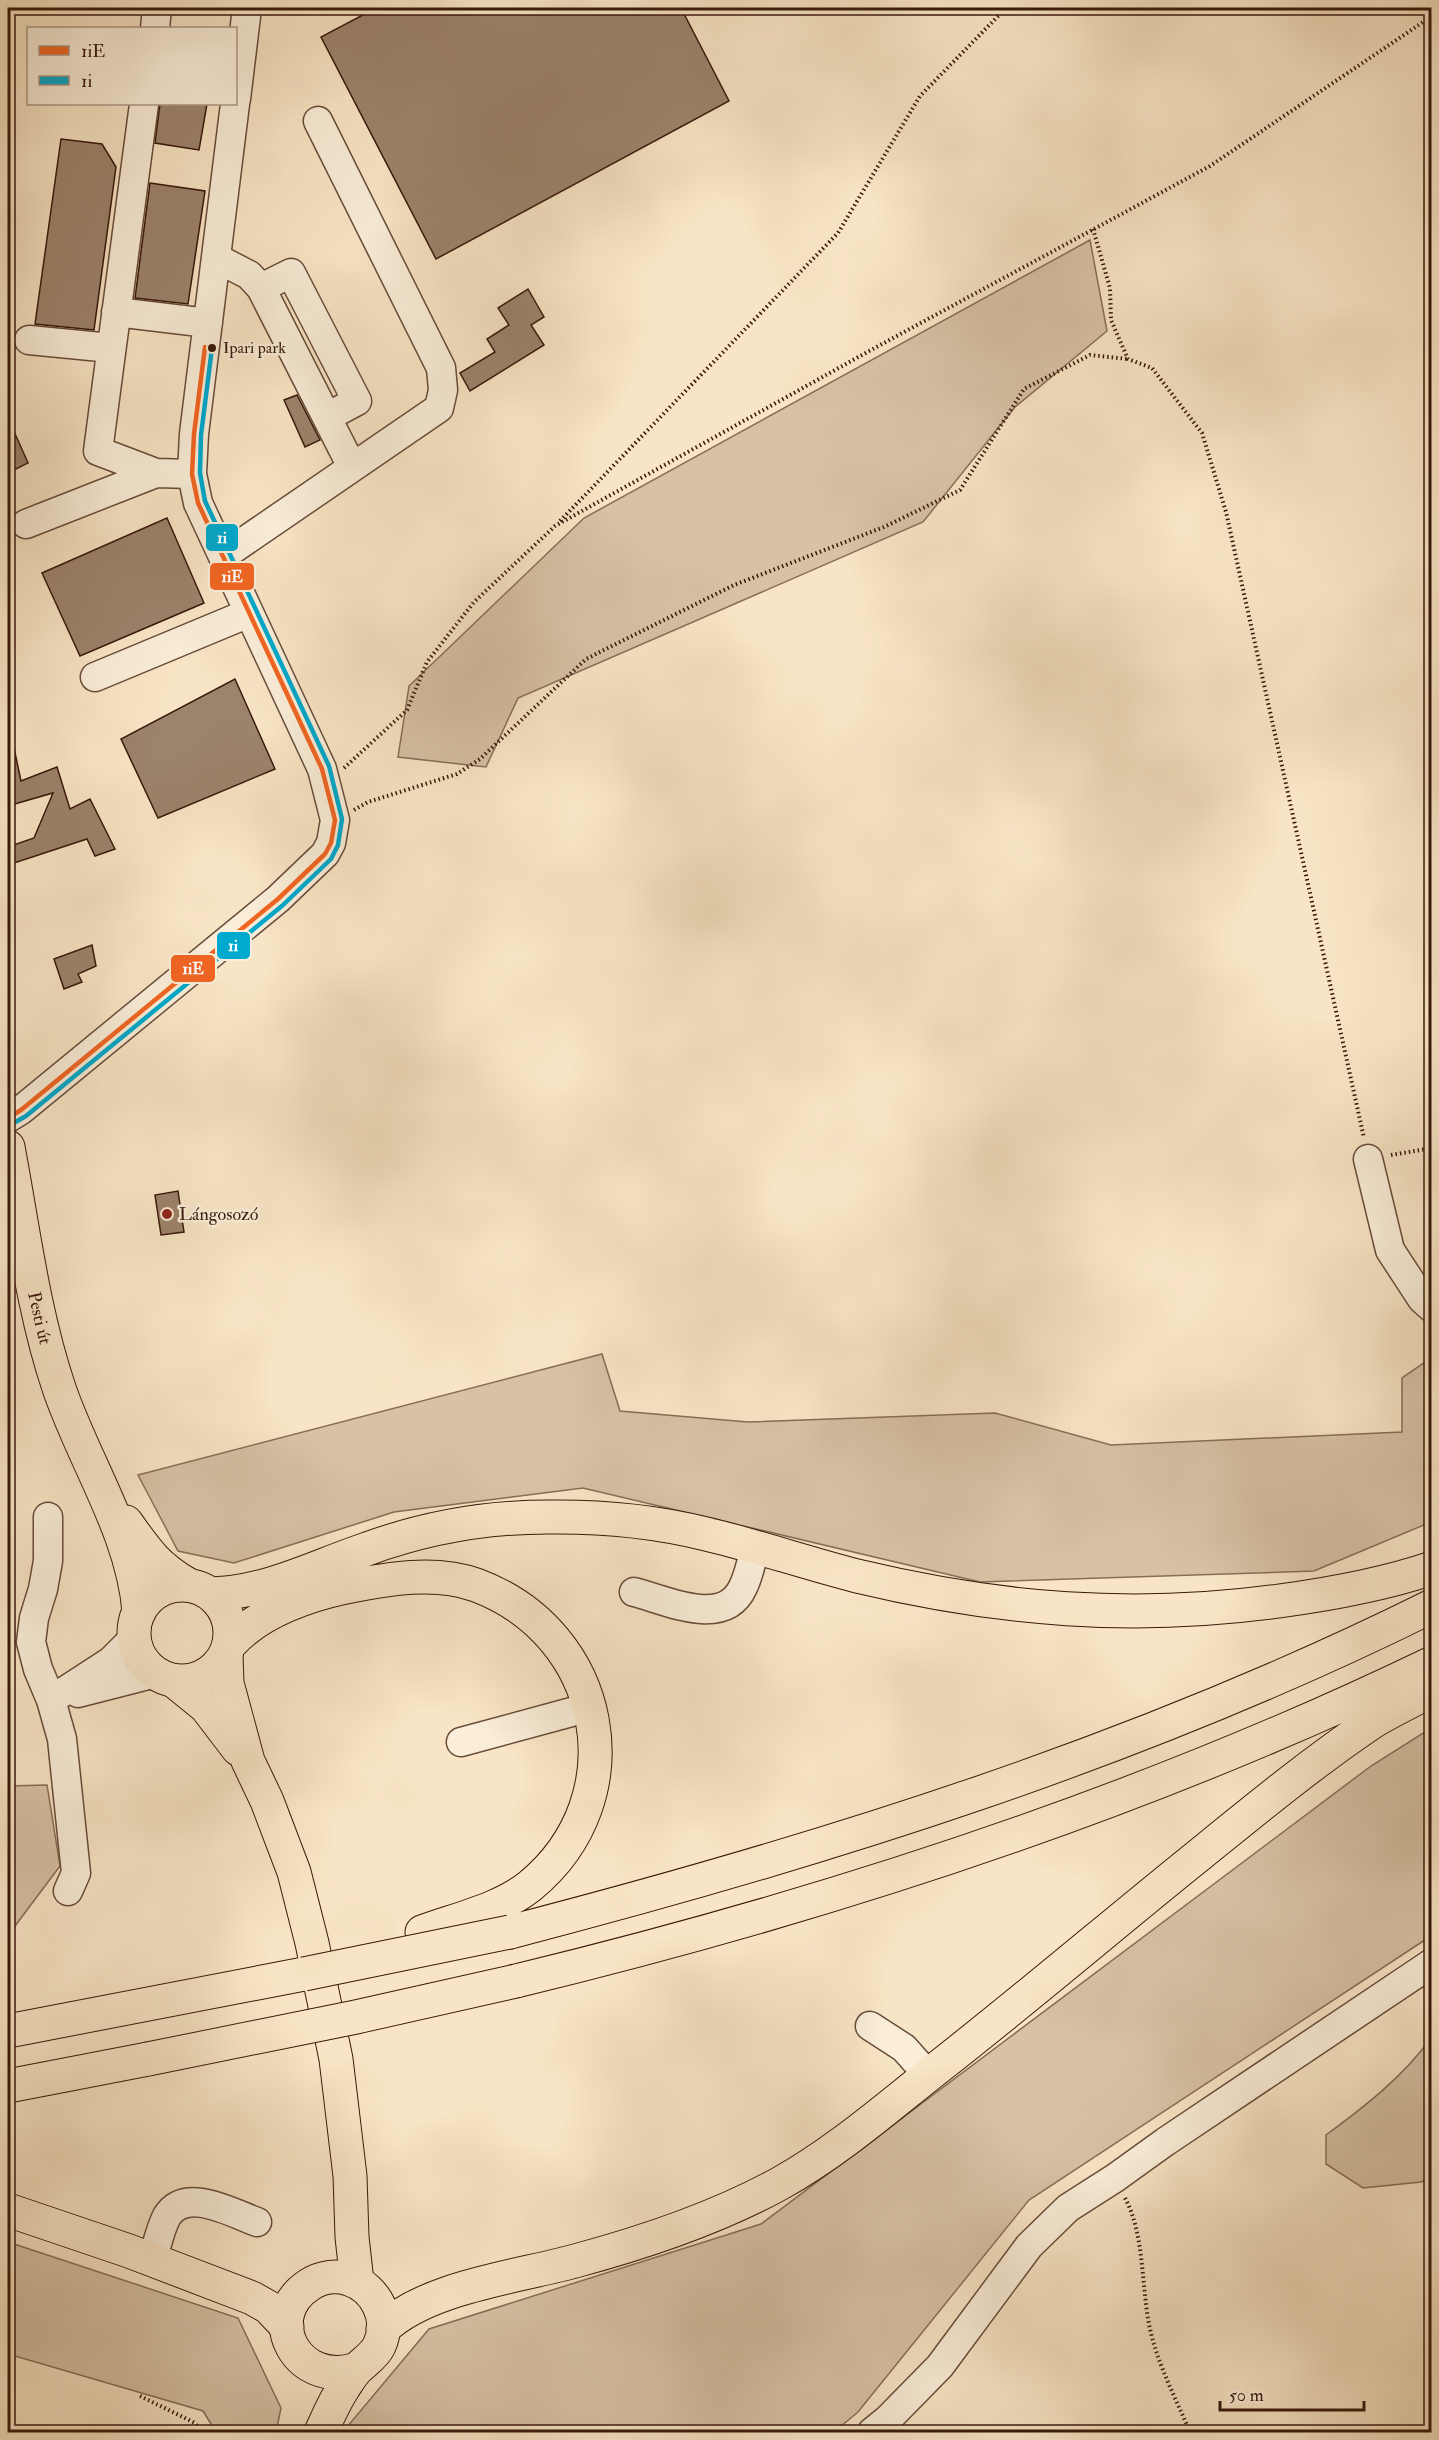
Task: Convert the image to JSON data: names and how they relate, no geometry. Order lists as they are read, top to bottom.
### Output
{
  "streets": {
    "main road": ["Pesti út"]
  },
  "places": ["Ipari park", "Lángosozó"],
  "lines": ["transit line 1iE", "transit line 1i"],
  "legend": ["1iE", "1i"],
  "scale_bar": "50 m"
}
